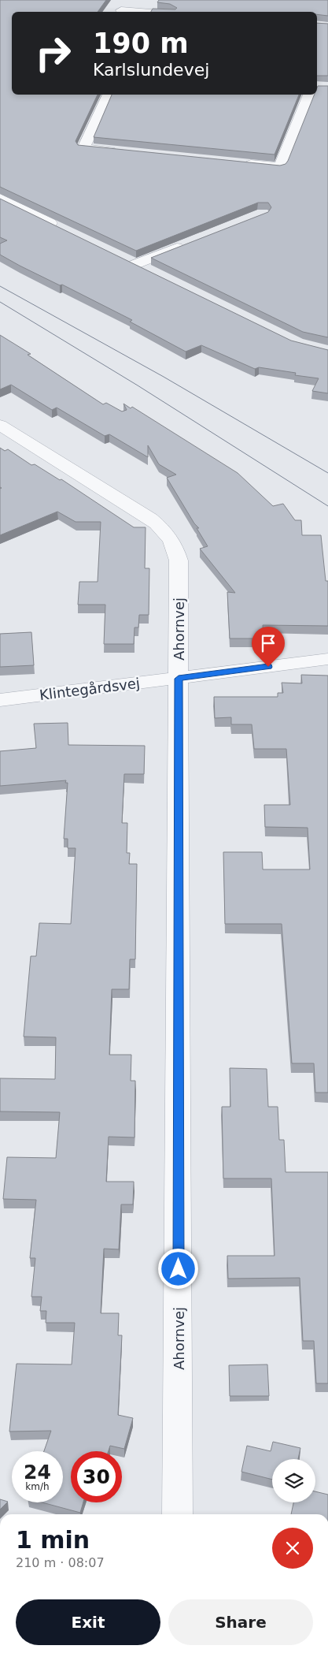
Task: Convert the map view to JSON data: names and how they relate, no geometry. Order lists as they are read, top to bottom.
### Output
{
  "streets": {
    "street": ["Ahornvej", "Klintegårdsvej"]
  },
  "crossings": [
    ["Ahornvej", "Klintegårdsvej"]
  ],
  "page": {
    "turn": ["190 m", "Karlslundevej"],
    "speed": "24 km/h",
    "limit": "30",
    "heading": ["1 min", "210 m · 08:07"],
    "buttons": ["Exit", "Share"]
  }
}
